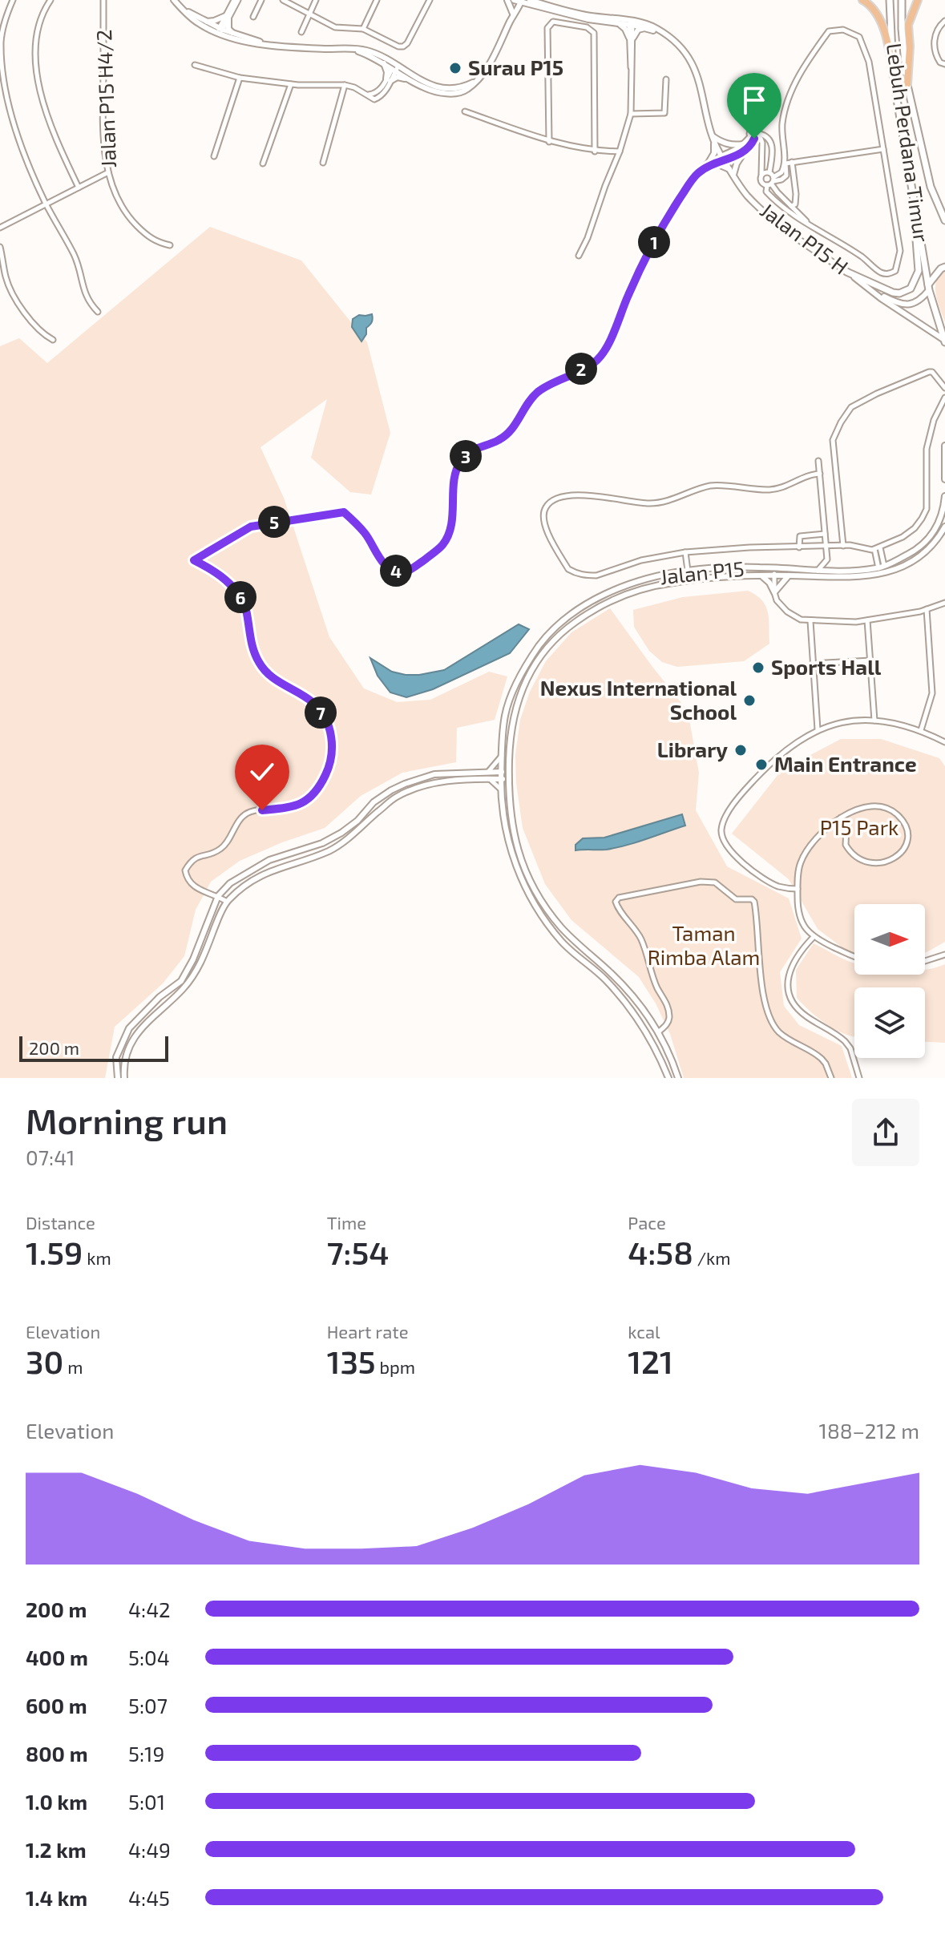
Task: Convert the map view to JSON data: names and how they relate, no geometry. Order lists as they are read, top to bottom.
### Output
{
  "streets": {
    "main road": ["Lebuh Perdana Timur"],
    "street": ["Jalan P15 H4/2", "Jalan P15 H", "Jalan P15"]
  },
  "crossings": [
    ["Lebuh Perdana Timur", "Jalan P15 H"]
  ],
  "parks": ["P15 Park", "Taman Rimba Alam"],
  "places": [
    "Surau P15",
    "Sports Hall",
    "Nexus International School",
    "Library",
    "Main Entrance"
  ],
  "scale_bar": "200 m",
  "north": "right",
  "page": {
    "pins": [
      "1",
      "2",
      "3",
      "5",
      "4",
      "6",
      "7"
    ],
    "scale": "200 m",
    "heading": ["Morning run", "07:41"],
    "stats": [
      ["Distance", "1.59 km"],
      ["Time", "7:54"],
      ["Pace", "4:58 /km"],
      ["Elevation", "30 m"],
      ["Heart rate", "135 bpm"],
      ["kcal", "121"]
    ],
    "chart": ["Elevation", "188–212 m"],
    "list": [
      {
        "name": "200 m",
        "note": "4:42"
      },
      {
        "name": "400 m",
        "note": "5:04"
      },
      {
        "name": "600 m",
        "note": "5:07"
      },
      {
        "name": "800 m",
        "note": "5:19"
      },
      {
        "name": "1.0 km",
        "note": "5:01"
      },
      {
        "name": "1.2 km",
        "note": "4:49"
      },
      {
        "name": "1.4 km",
        "note": "4:45"
      }
    ]
  }
}
